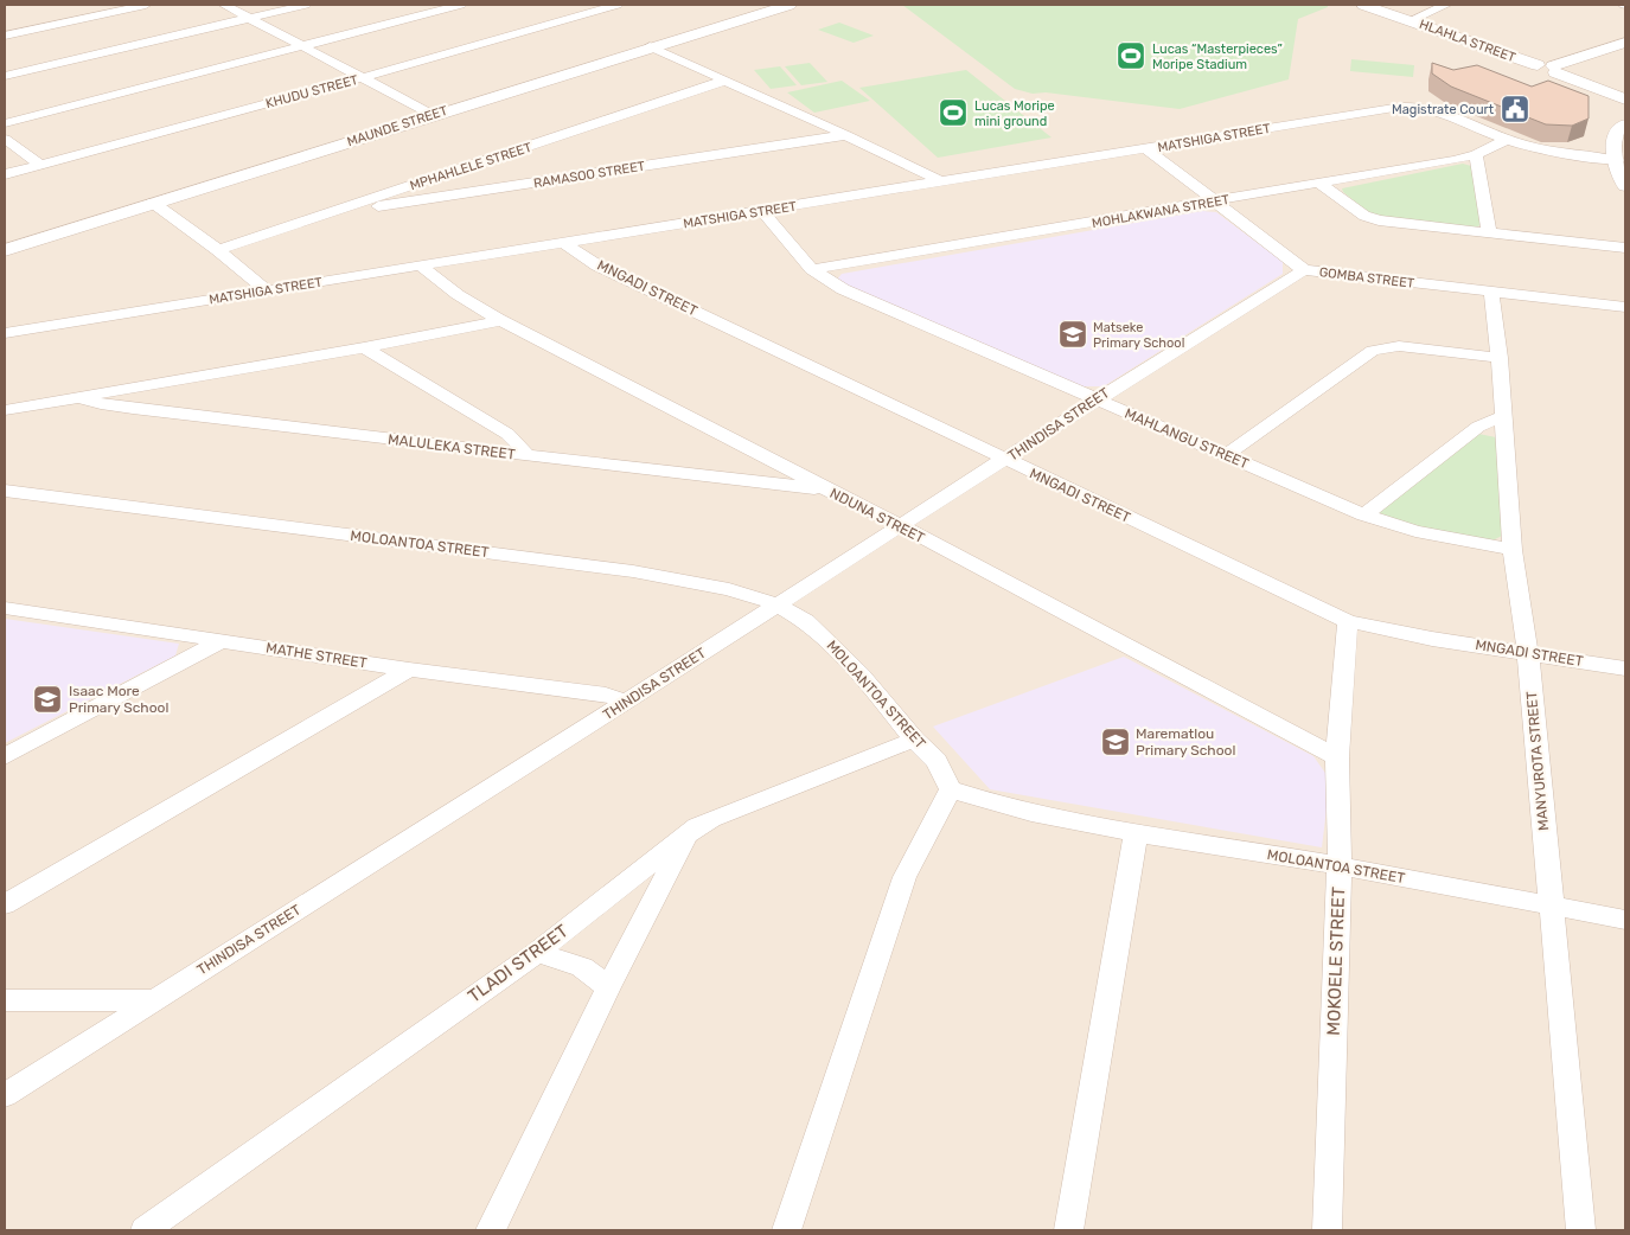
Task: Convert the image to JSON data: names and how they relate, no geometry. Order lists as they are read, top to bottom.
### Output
{
  "streets": {
    "street": [
      "HLAHLA STREET",
      "KHUDU STREET",
      "MAUNDE STREET",
      "MATSHIGA STREET",
      "MPHAHLELE STREET",
      "RAMASOO STREET",
      "MOHLAKWANA STREET",
      "GOMBA STREET",
      "MNGADI STREET",
      "THINDISA STREET",
      "MAHLANGU STREET",
      "MALULEKA STREET",
      "NDUNA STREET",
      "MOLOANTOA STREET",
      "MATHE STREET",
      "MANYUROTA STREET",
      "MOKOELE STREET",
      "TLADI STREET"
    ]
  },
  "crossings": [
    ["MATSHIGA STREET", "MOHLAKWANA STREET"],
    ["MATSHIGA STREET", "GOMBA STREET"],
    ["MATSHIGA STREET", "MNGADI STREET"],
    ["MATSHIGA STREET", "MAHLANGU STREET"],
    ["MATSHIGA STREET", "NDUNA STREET"],
    ["MPHAHLELE STREET", "RAMASOO STREET"],
    ["MOHLAKWANA STREET", "GOMBA STREET"],
    ["MOHLAKWANA STREET", "MAHLANGU STREET"],
    ["GOMBA STREET", "THINDISA STREET"],
    ["GOMBA STREET", "MANYUROTA STREET"],
    ["MNGADI STREET", "THINDISA STREET"],
    ["MNGADI STREET", "MANYUROTA STREET"],
    ["MNGADI STREET", "MOKOELE STREET"],
    ["THINDISA STREET", "MAHLANGU STREET"],
    ["THINDISA STREET", "NDUNA STREET"],
    ["THINDISA STREET", "MOLOANTOA STREET"],
    ["THINDISA STREET", "MATHE STREET"],
    ["MAHLANGU STREET", "MANYUROTA STREET"],
    ["MALULEKA STREET", "NDUNA STREET"],
    ["NDUNA STREET", "MOKOELE STREET"],
    ["MOLOANTOA STREET", "MANYUROTA STREET"],
    ["MOLOANTOA STREET", "MOKOELE STREET"],
    ["MOLOANTOA STREET", "TLADI STREET"]
  ],
  "places": {
    "sports": ["Lucas “Masterpieces” Moripe Stadium", "Lucas Moripe mini ground"],
    "public building": ["Magistrate Court"],
    "school or university": ["Matseke Primary School", "Isaac More Primary School", "Marematlou Primary School"]
  }
}
